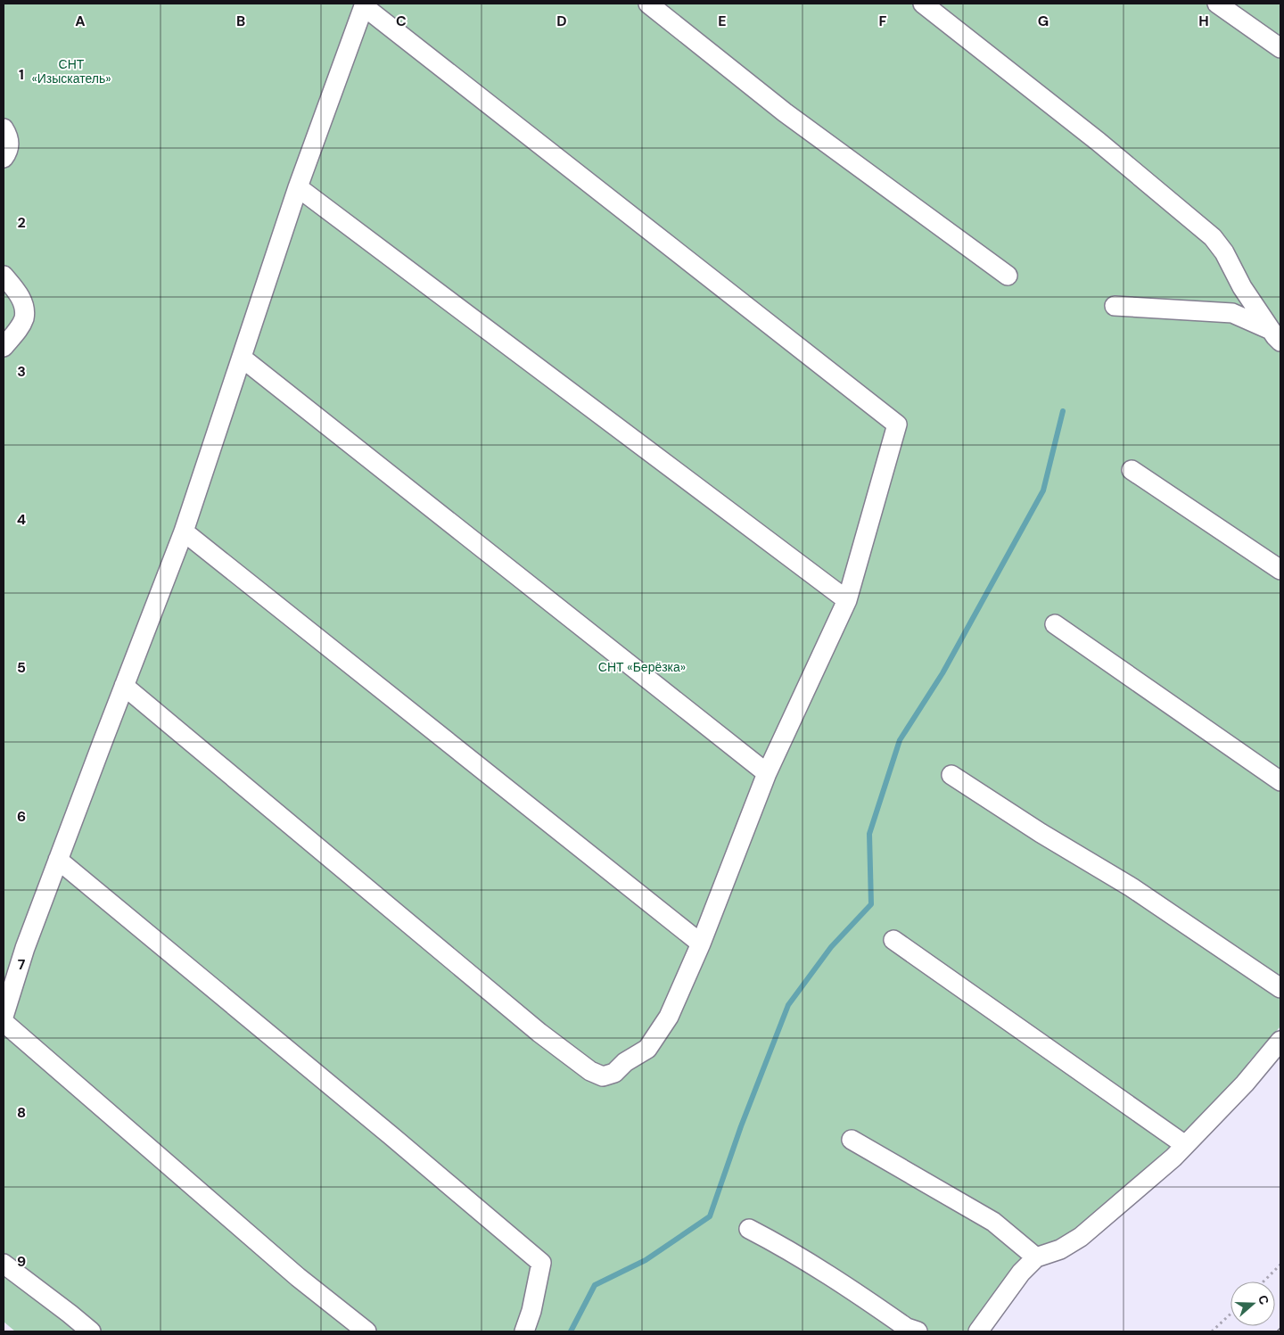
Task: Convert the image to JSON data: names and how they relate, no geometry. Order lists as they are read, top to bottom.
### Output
{
  "parks": ["СНТ «Изыскатель»", "СНТ «Берёзка»"],
  "north": "right",
  "grid": {
    "columns": [
      "A",
      "B",
      "C",
      "D",
      "E",
      "F",
      "G",
      "H"
    ],
    "rows": [
      "1",
      "2",
      "3",
      "4",
      "5",
      "6",
      "7",
      "8",
      "9"
    ]
  }
}
